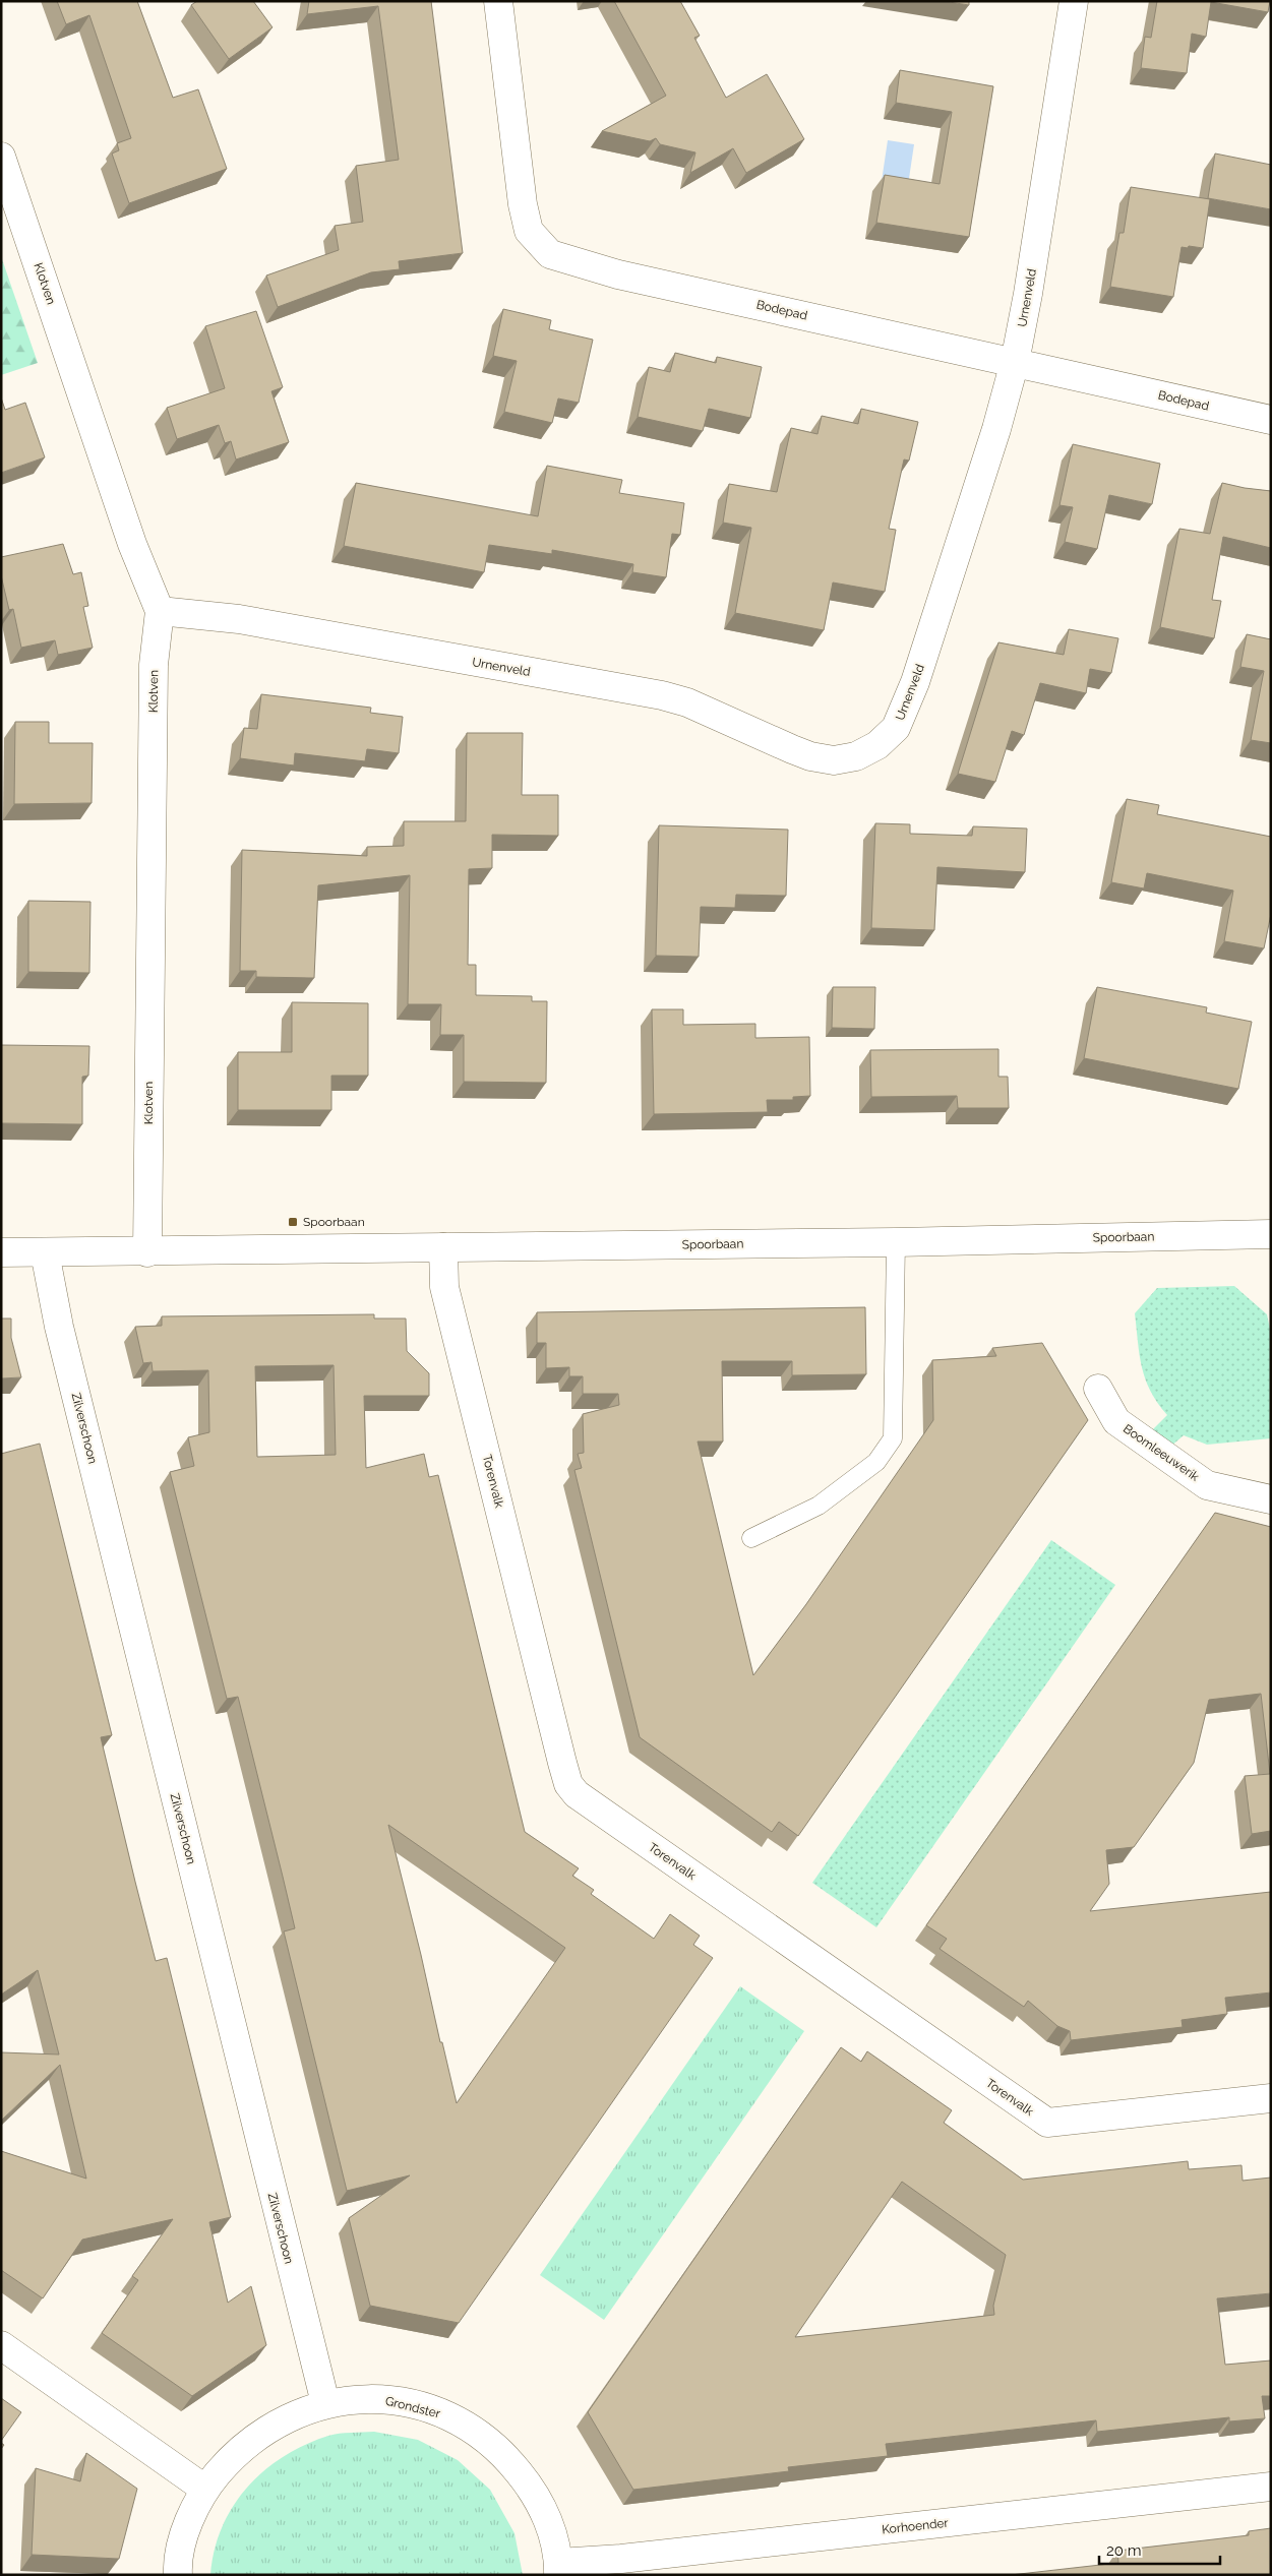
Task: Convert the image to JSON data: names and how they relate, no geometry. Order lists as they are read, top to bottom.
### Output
{
  "streets": {
    "street": [
      "Klotven",
      "Urnenveld",
      "Bodepad",
      "Spoorbaan",
      "Zilverschoon",
      "Boomleeuwerik",
      "Torenvalk",
      "Grondster",
      "Korhoender"
    ]
  },
  "crossings": [
    ["Klotven", "Urnenveld"],
    ["Klotven", "Spoorbaan"],
    ["Urnenveld", "Bodepad"],
    ["Spoorbaan", "Zilverschoon"],
    ["Spoorbaan", "Torenvalk"],
    ["Zilverschoon", "Grondster"],
    ["Grondster", "Korhoender"]
  ],
  "places": {
    "transit": ["Spoorbaan"]
  },
  "scale_bar": "20 m"
}
